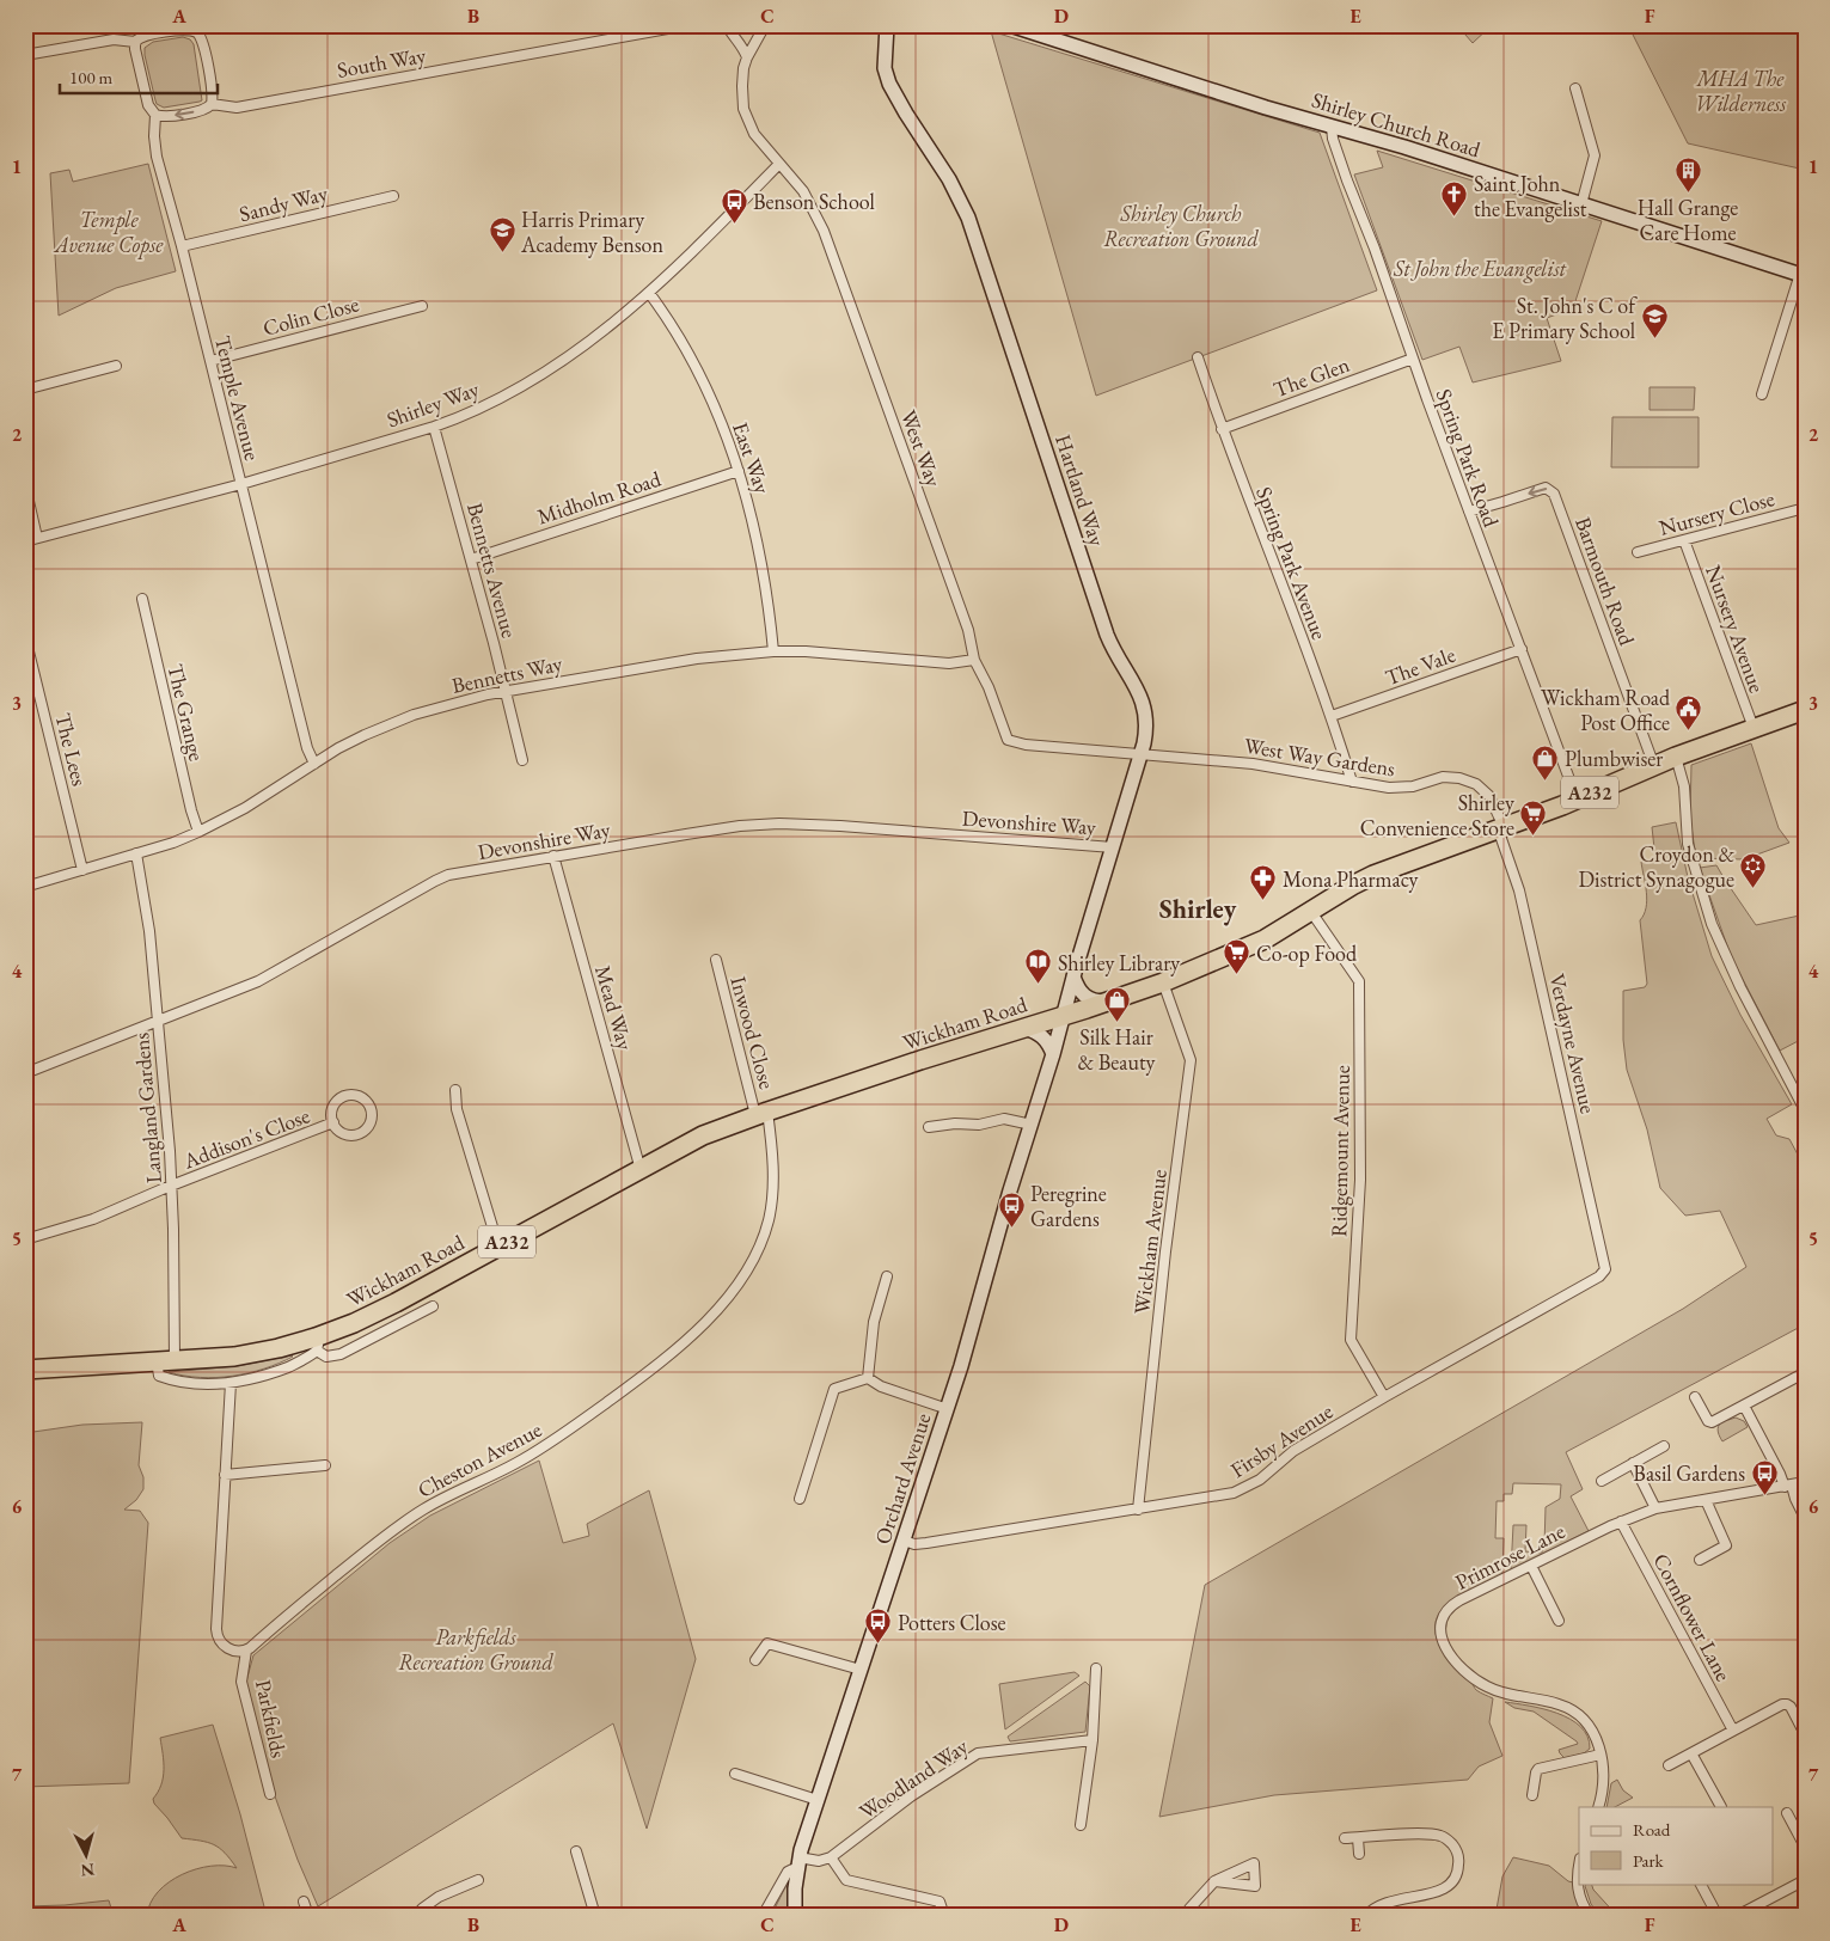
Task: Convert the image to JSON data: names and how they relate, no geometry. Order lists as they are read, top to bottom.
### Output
{
  "streets": {
    "highway": ["A232", "Wickham Road"],
    "street": [
      "South Way",
      "Shirley Church Road",
      "Sandy Way",
      "Colin Close",
      "The Glen",
      "Temple Avenue",
      "Shirley Way",
      "West Way",
      "East Way",
      "Spring Park Road",
      "Hartland Way",
      "Midholm Road",
      "Nursery Close",
      "Spring Park Avenue",
      "Bennetts Avenue",
      "Barmouth Road",
      "Nursery Avenue",
      "The Vale",
      "Bennetts Way",
      "The Grange",
      "The Lees",
      "West Way Gardens",
      "Devonshire Way",
      "Mead Way",
      "Inwood Close",
      "Verdayne Avenue",
      "Langland Gardens",
      "Addison's Close",
      "Ridgemount Avenue",
      "Wickham Avenue",
      "Firsby Avenue",
      "Cheston Avenue",
      "Orchard Avenue",
      "Primrose Lane",
      "Cornflower Lane",
      "Parkfields",
      "Woodland Way"
    ]
  },
  "crossings": [
    ["South Way", "Temple Avenue"],
    ["Shirley Church Road", "Spring Park Road"],
    ["Sandy Way", "Temple Avenue"],
    ["Colin Close", "Temple Avenue"],
    ["The Glen", "Spring Park Road"],
    ["The Glen", "Spring Park Avenue"],
    ["Temple Avenue", "Shirley Way"],
    ["Temple Avenue", "Bennetts Way"],
    ["Shirley Way", "West Way"],
    ["Shirley Way", "East Way"],
    ["Shirley Way", "Bennetts Avenue"],
    ["West Way", "Hartland Way"],
    ["West Way", "Bennetts Way"],
    ["West Way", "West Way Gardens"],
    ["East Way", "Midholm Road"],
    ["East Way", "Bennetts Way"],
    ["Spring Park Road", "Barmouth Road"],
    ["Spring Park Road", "The Vale"],
    ["Spring Park Road", "Wickham Road"],
    ["Hartland Way", "West Way Gardens"],
    ["Hartland Way", "Devonshire Way"],
    ["Hartland Way", "Wickham Road"],
    ["Hartland Way", "Orchard Avenue"],
    ["Midholm Road", "Bennetts Avenue"],
    ["Nursery Close", "Nursery Avenue"],
    ["Spring Park Avenue", "The Vale"],
    ["Spring Park Avenue", "West Way Gardens"],
    ["Bennetts Avenue", "Bennetts Way"],
    ["Barmouth Road", "Wickham Road"],
    ["Nursery Avenue", "Wickham Road"],
    ["Bennetts Way", "The Grange"],
    ["Bennetts Way", "The Lees"],
    ["Bennetts Way", "Langland Gardens"],
    ["West Way Gardens", "Wickham Road"],
    ["West Way Gardens", "Verdayne Avenue"],
    ["Devonshire Way", "Mead Way"],
    ["Devonshire Way", "Langland Gardens"],
    ["Mead Way", "Wickham Road"],
    ["Wickham Road", "Inwood Close"],
    ["Wickham Road", "Verdayne Avenue"],
    ["Wickham Road", "Langland Gardens"],
    ["Wickham Road", "Ridgemount Avenue"],
    ["Wickham Road", "Wickham Avenue"],
    ["Wickham Road", "Cheston Avenue"],
    ["Wickham Road", "Orchard Avenue"],
    ["Inwood Close", "Cheston Avenue"],
    ["Verdayne Avenue", "Firsby Avenue"],
    ["Langland Gardens", "Addison's Close"],
    ["Ridgemount Avenue", "Firsby Avenue"],
    ["Wickham Avenue", "Firsby Avenue"],
    ["Firsby Avenue", "Orchard Avenue"],
    ["Cheston Avenue", "Parkfields"],
    ["Primrose Lane", "Cornflower Lane"]
  ],
  "one_way": ["Barmouth Road"],
  "districts": ["Shirley"],
  "parks": [
    "MHA The Wilderness",
    "Shirley Church Recreation Ground",
    "Temple Avenue Copse",
    "St John the Evangelist",
    "Parkfields Recreation Ground"
  ],
  "places": {
    "building": ["Hall Grange Care Home"],
    "church": ["Saint John the Evangelist"],
    "bus stop": [
      "Benson School",
      "Peregrine Gardens",
      "Basil Gardens",
      "Potters Close"
    ],
    "school or university": ["Harris Primary Academy Benson", "St. John's C of E Primary School"],
    "public building": ["Wickham Road Post Office"],
    "shop": ["Plumbwiser", "Silk Hair & Beauty"],
    "supermarket": ["Shirley Convenience Store", "Co-op Food"],
    "synagogue": ["Croydon & District Synagogue"],
    "pharmacy": ["Mona Pharmacy"],
    "library": ["Shirley Library"]
  },
  "legend": ["Road", "Park"],
  "scale_bar": "100 m",
  "north": "bottom",
  "grid": {
    "columns": [
      "A",
      "B",
      "C",
      "D",
      "E",
      "F"
    ],
    "rows": [
      "1",
      "2",
      "3",
      "4",
      "5",
      "6",
      "7"
    ]
  }
}
